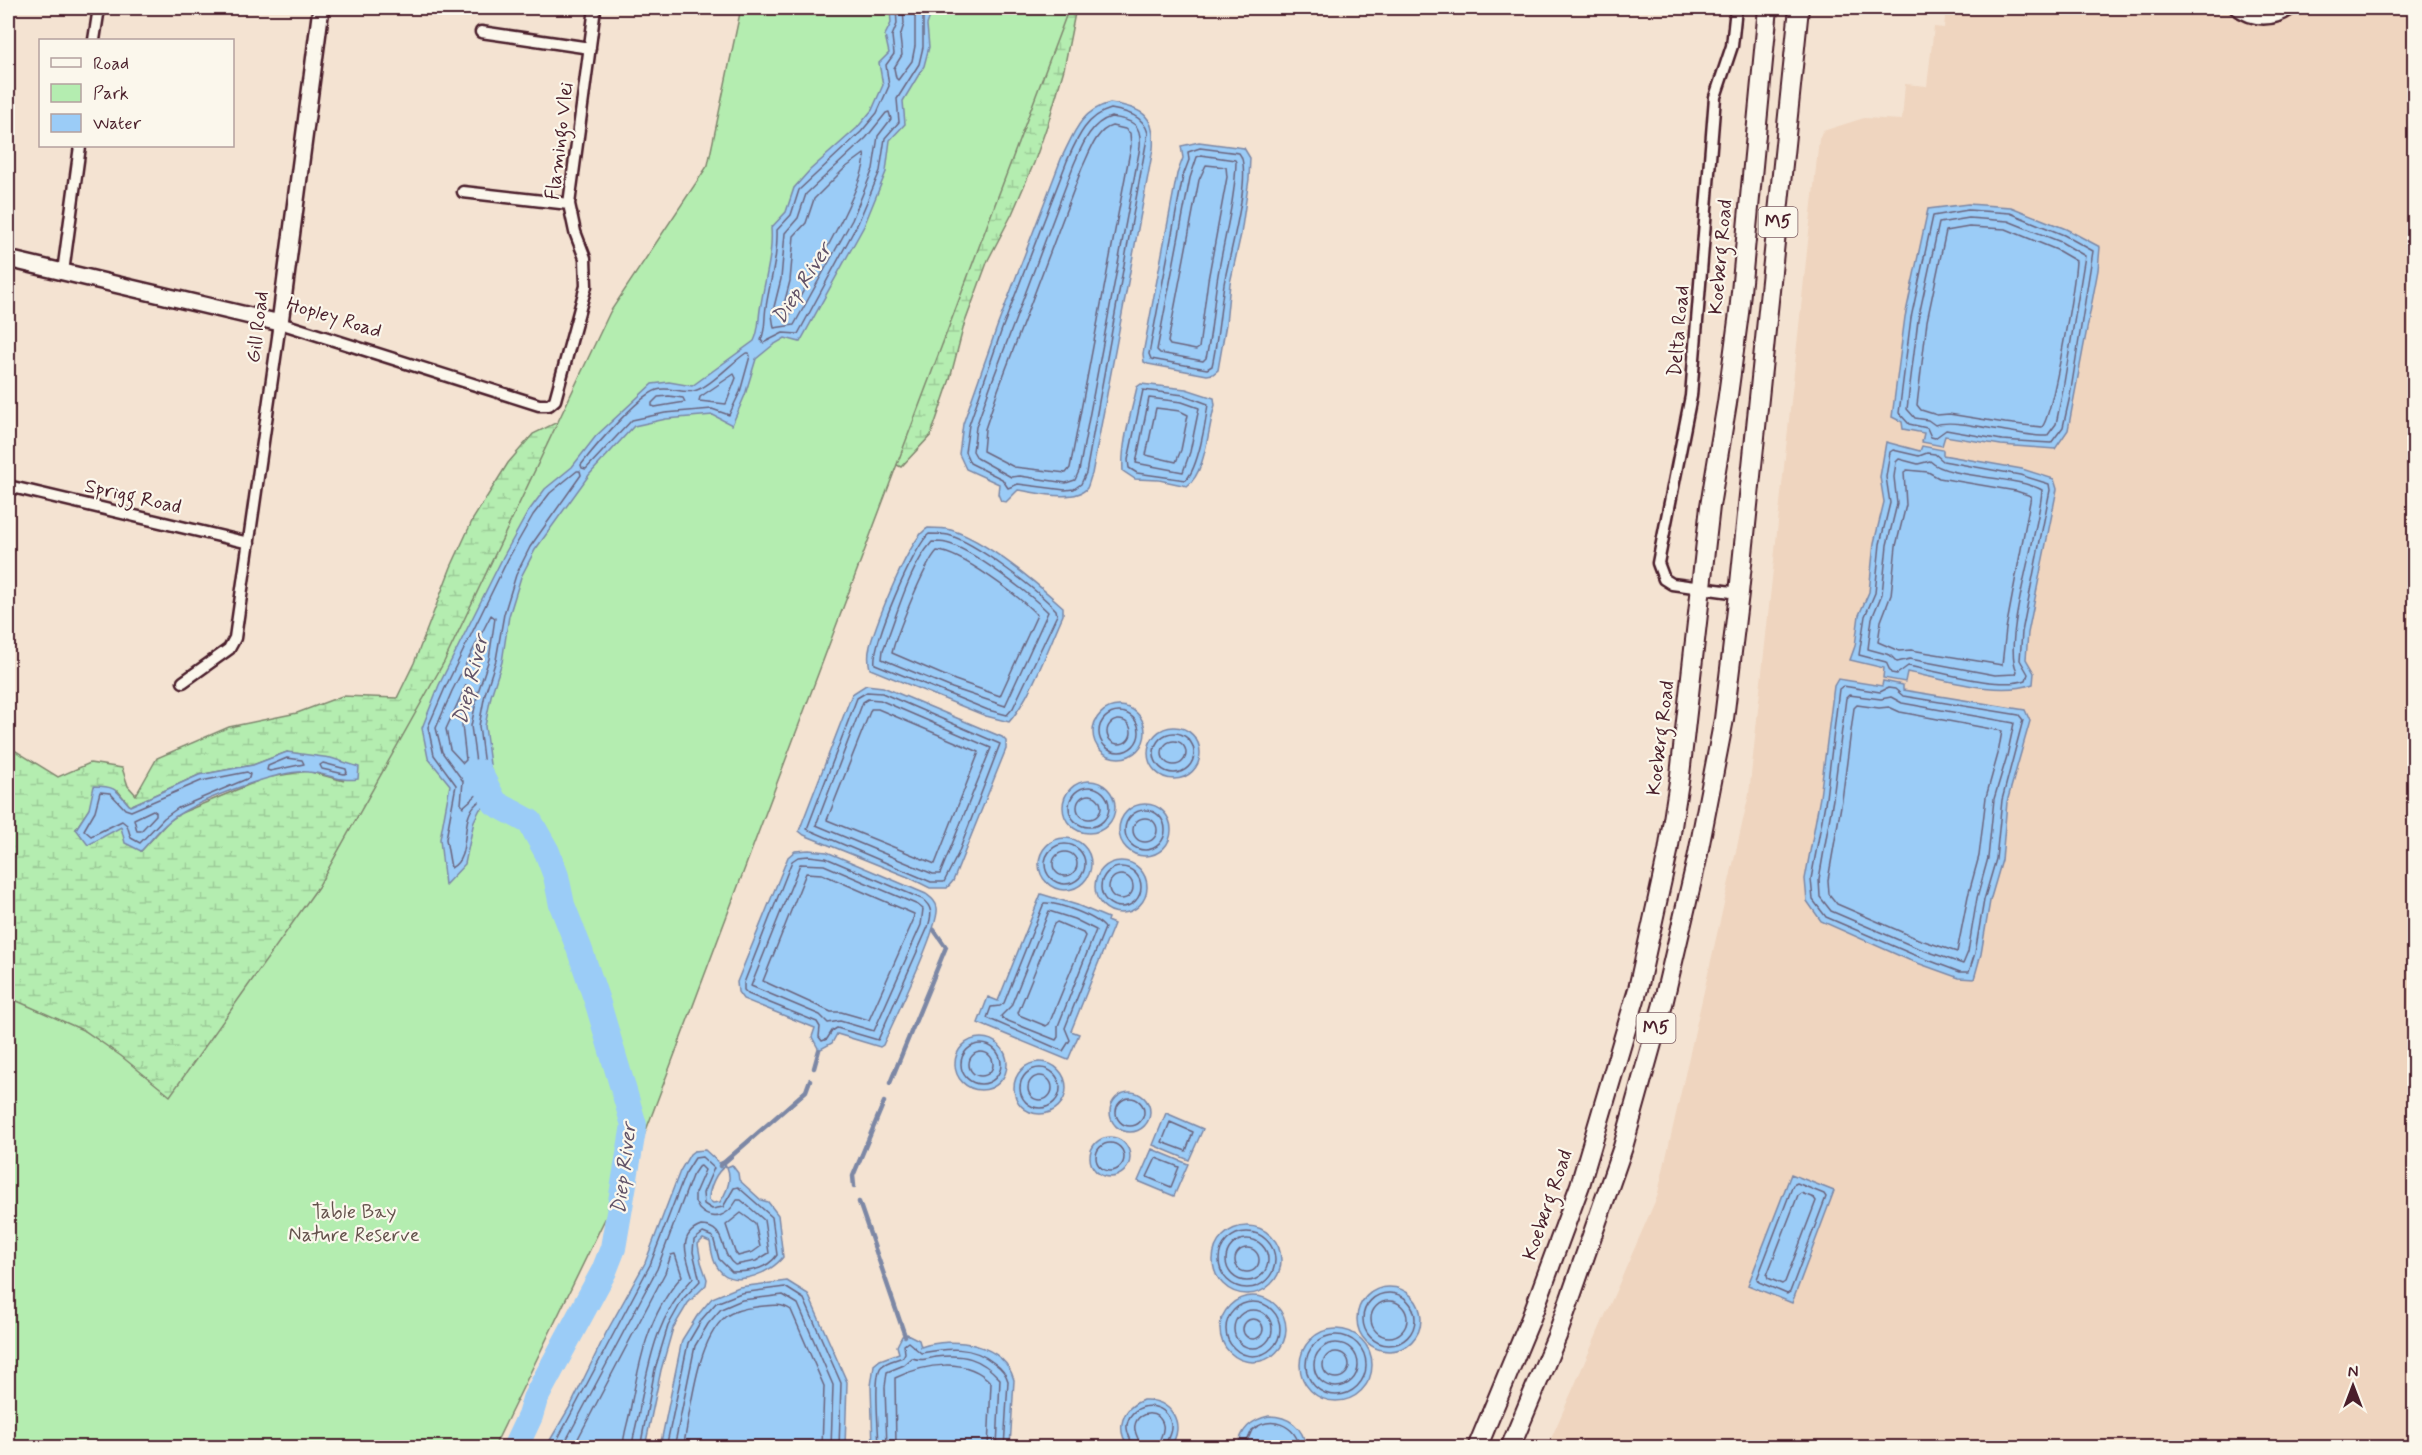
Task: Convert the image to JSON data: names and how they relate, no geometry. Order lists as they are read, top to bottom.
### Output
{
  "streets": {
    "main road": ["M5", "Koeberg Road"],
    "street": [
      "Flamingo Vlei",
      "Hopley Road",
      "Gill Road",
      "Delta Road",
      "Sprigg Road"
    ]
  },
  "crossings": [
    ["Flamingo Vlei", "Hopley Road"],
    ["M5", "Delta Road"],
    ["Koeberg Road", "Delta Road"],
    ["Hopley Road", "Gill Road"],
    ["Gill Road", "Sprigg Road"]
  ],
  "water": ["Diep River"],
  "parks": ["Table Bay Nature Reserve"],
  "legend": ["Road", "Park", "Water"],
  "north": "top"
}
